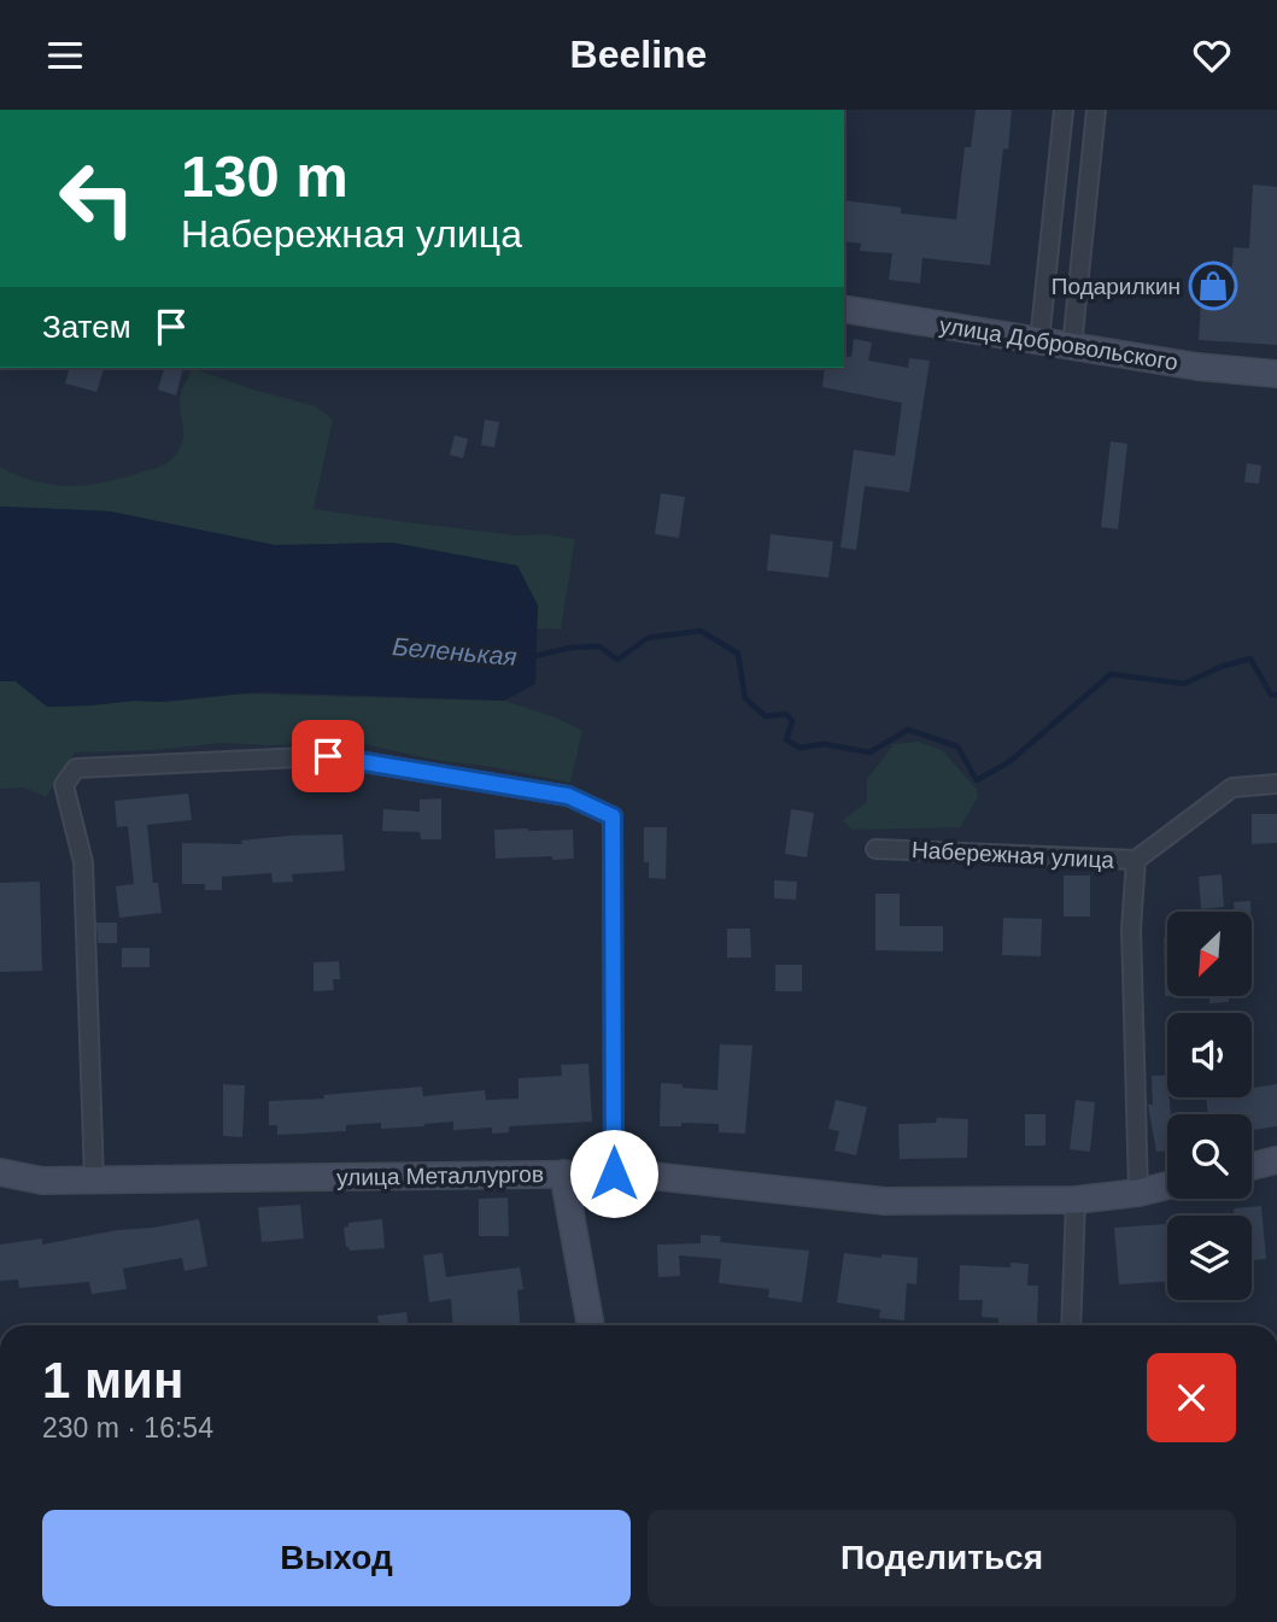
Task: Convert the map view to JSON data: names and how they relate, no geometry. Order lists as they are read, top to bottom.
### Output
{
  "streets": {
    "main road": ["улица Добровольского", "улица Металлургов"],
    "street": ["Набережная улица"]
  },
  "water": ["Беленькая"],
  "places": {
    "shop": ["Подарилкин"]
  },
  "north": "bottom left",
  "page": {
    "header": "Beeline",
    "turn": ["130 m", "Набережная улица"],
    "then": "Затем",
    "heading": ["1 мин", "230 m · 16:54"],
    "buttons": ["Выход", "Поделиться"]
  }
}
